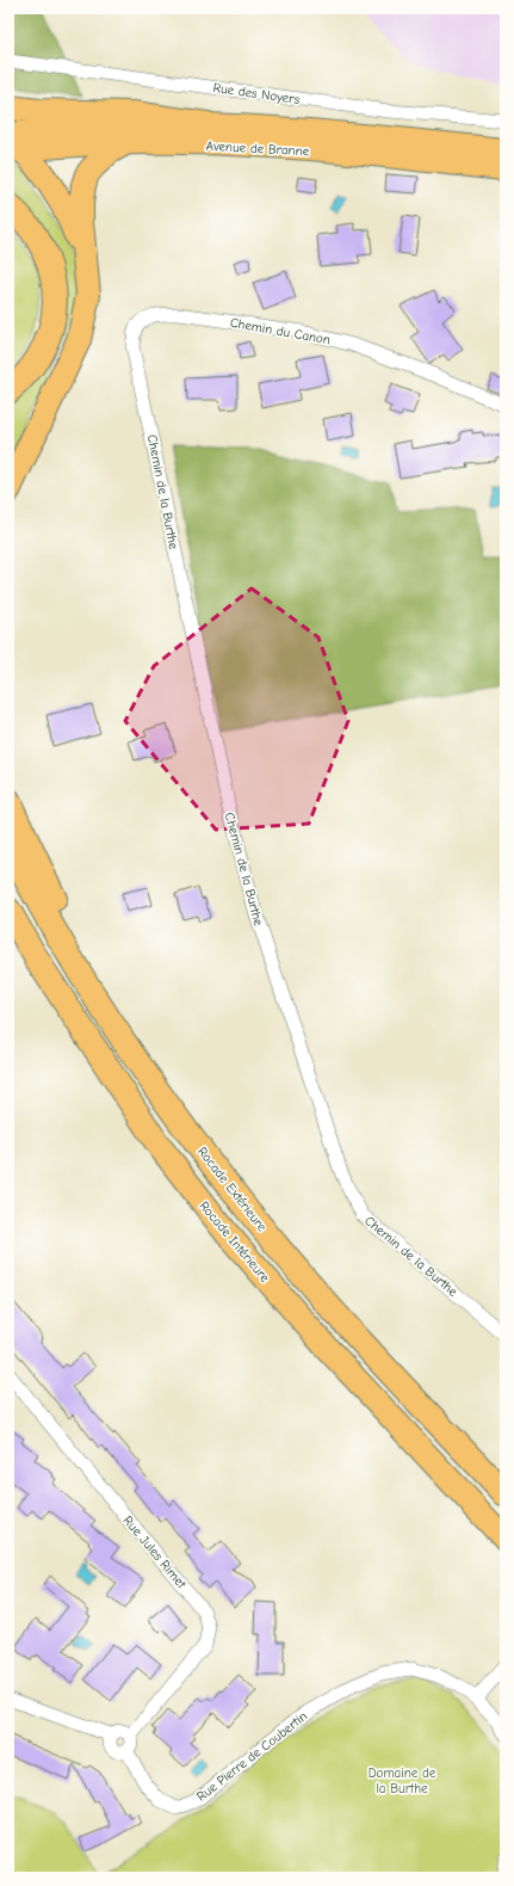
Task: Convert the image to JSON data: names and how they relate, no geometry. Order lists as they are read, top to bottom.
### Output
{
  "streets": {
    "highway": ["Rocade Extérieure", "Rocade Intérieure"],
    "main road": ["Avenue de Branne"],
    "street": [
      "Rue des Noyers",
      "Chemin du Canon",
      "Chemin de la Burthe",
      "Rue Jules Rimet",
      "Rue Pierre de Coubertin"
    ]
  },
  "crossings": [
    ["Chemin du Canon", "Chemin de la Burthe"],
    ["Rue Jules Rimet", "Rue Pierre de Coubertin"]
  ],
  "parks": ["Domaine de la Burthe"]
}
